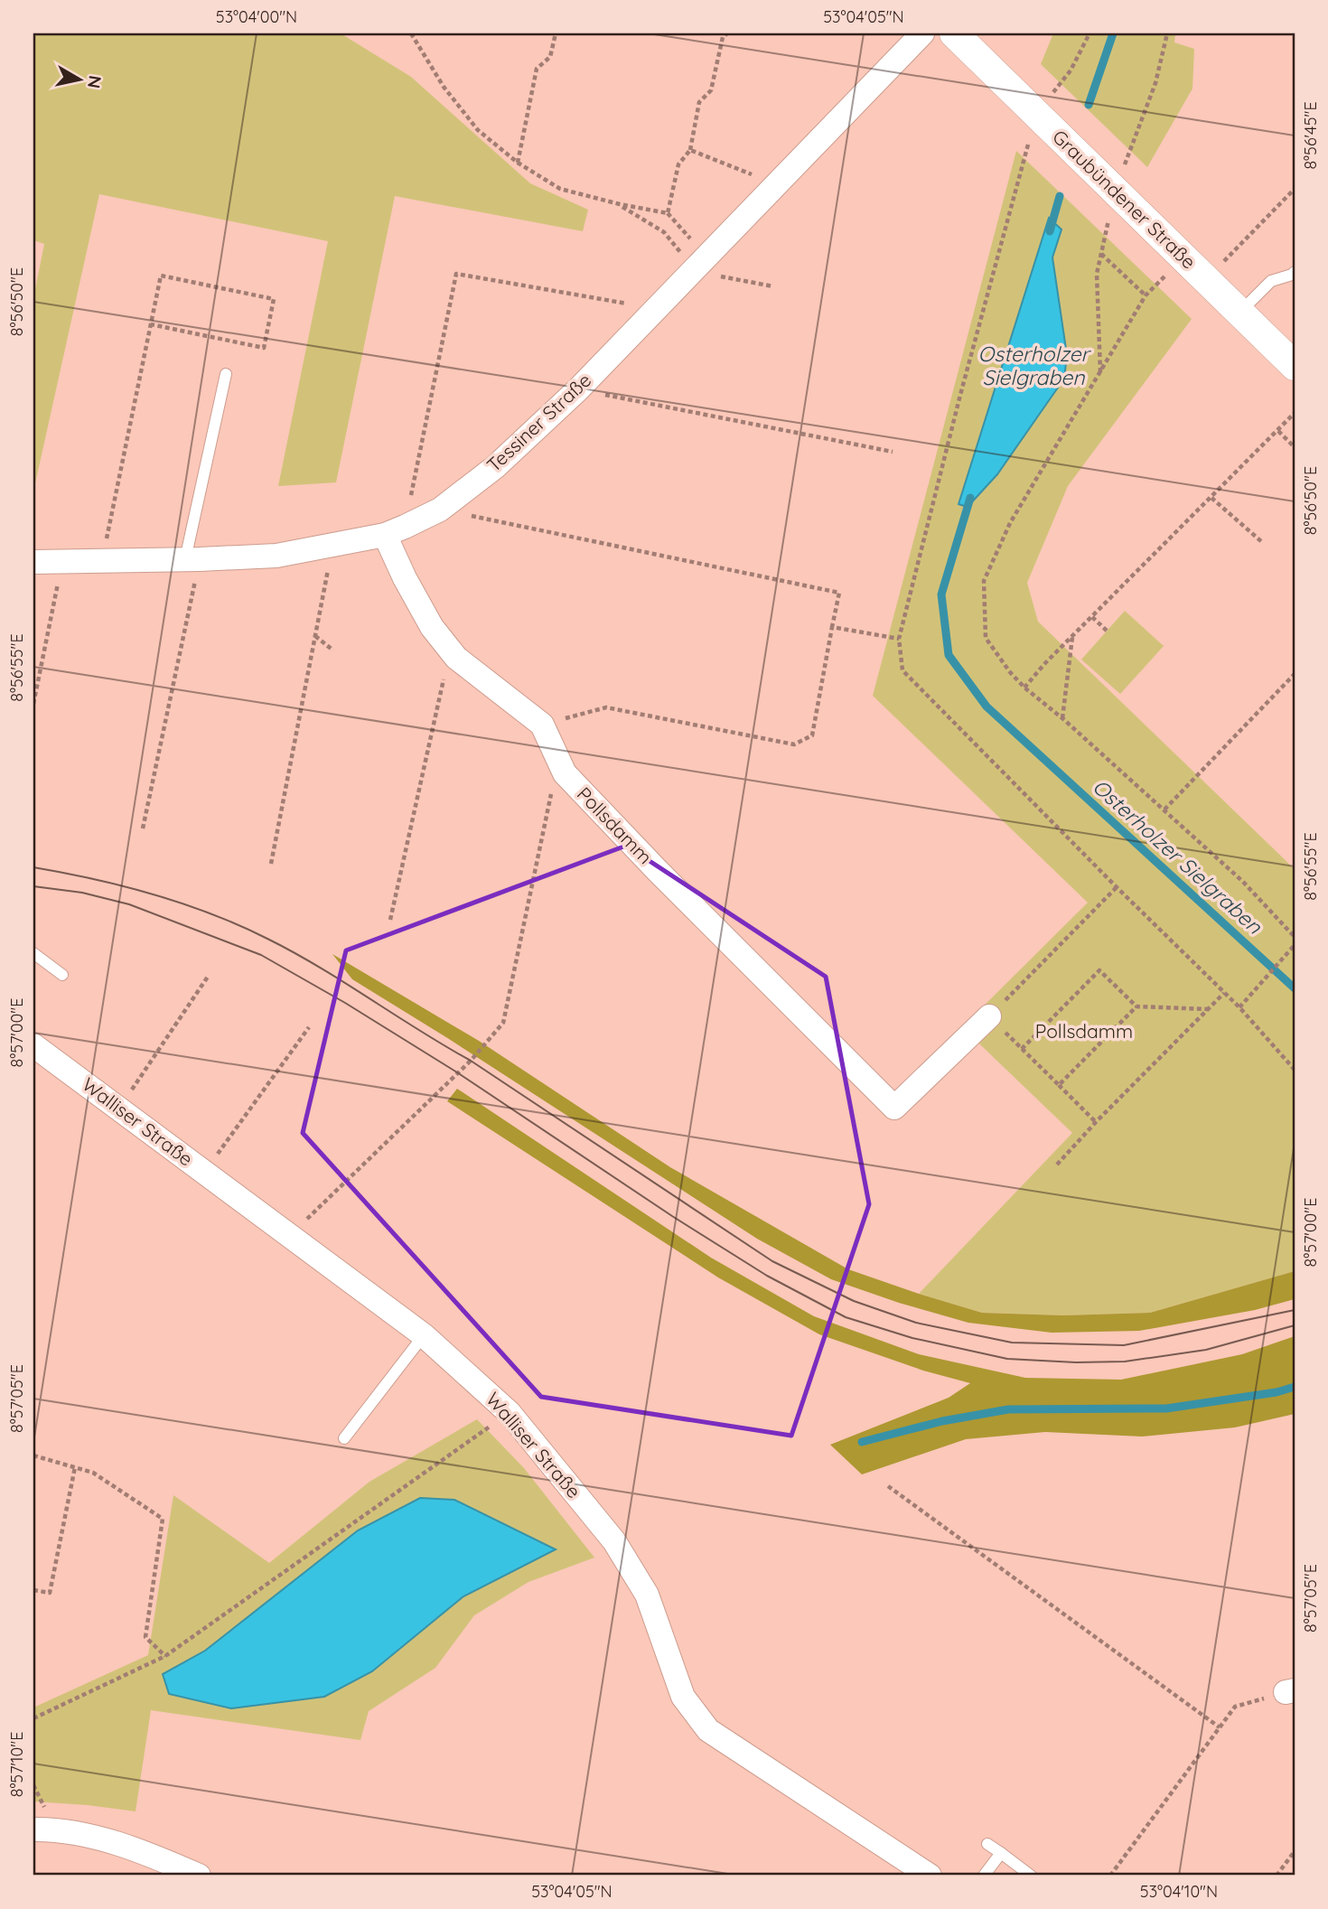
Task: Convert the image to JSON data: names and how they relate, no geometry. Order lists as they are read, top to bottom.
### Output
{
  "streets": {
    "street": [
      "Graubündener Straße",
      "Tessiner Straße",
      "Pollsdamm",
      "Walliser Straße"
    ]
  },
  "crossings": [
    ["Tessiner Straße", "Pollsdamm"]
  ],
  "water": ["Osterholzer Sielgraben"],
  "parks": ["Pollsdamm"],
  "north": "right",
  "coordinates": [
    "53°04'00\"N",
    "53°04'05\"N",
    "8°56'45\"E",
    "8°56'50\"E",
    "8°56'55\"E",
    "8°57'00\"E",
    "8°57'05\"E",
    "8°57'10\"E",
    "53°04'10\"N"
  ]
}
